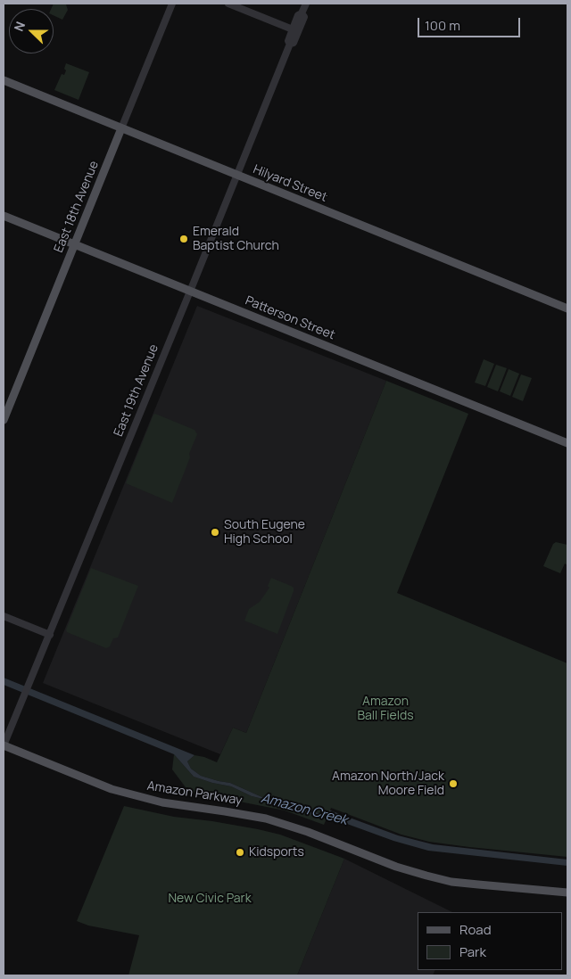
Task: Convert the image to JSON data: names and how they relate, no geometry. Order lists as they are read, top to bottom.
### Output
{
  "streets": {
    "main road": [
      "Hilyard Street",
      "East 18th Avenue",
      "Patterson Street",
      "Amazon Parkway"
    ],
    "street": ["East 19th Avenue"]
  },
  "crossings": [
    ["Hilyard Street", "East 18th Avenue"],
    ["Hilyard Street", "East 19th Avenue"],
    ["East 18th Avenue", "Patterson Street"],
    ["Patterson Street", "East 19th Avenue"],
    ["East 19th Avenue", "Amazon Parkway"]
  ],
  "water": ["Amazon Creek"],
  "parks": ["Amazon Ball Fields", "New Civic Park"],
  "places": [
    "Emerald Baptist Church",
    "South Eugene High School",
    "Amazon North/Jack Moore Field",
    "Kidsports"
  ],
  "legend": ["Road", "Park"],
  "scale_bar": "100 m",
  "north": "left"
}
